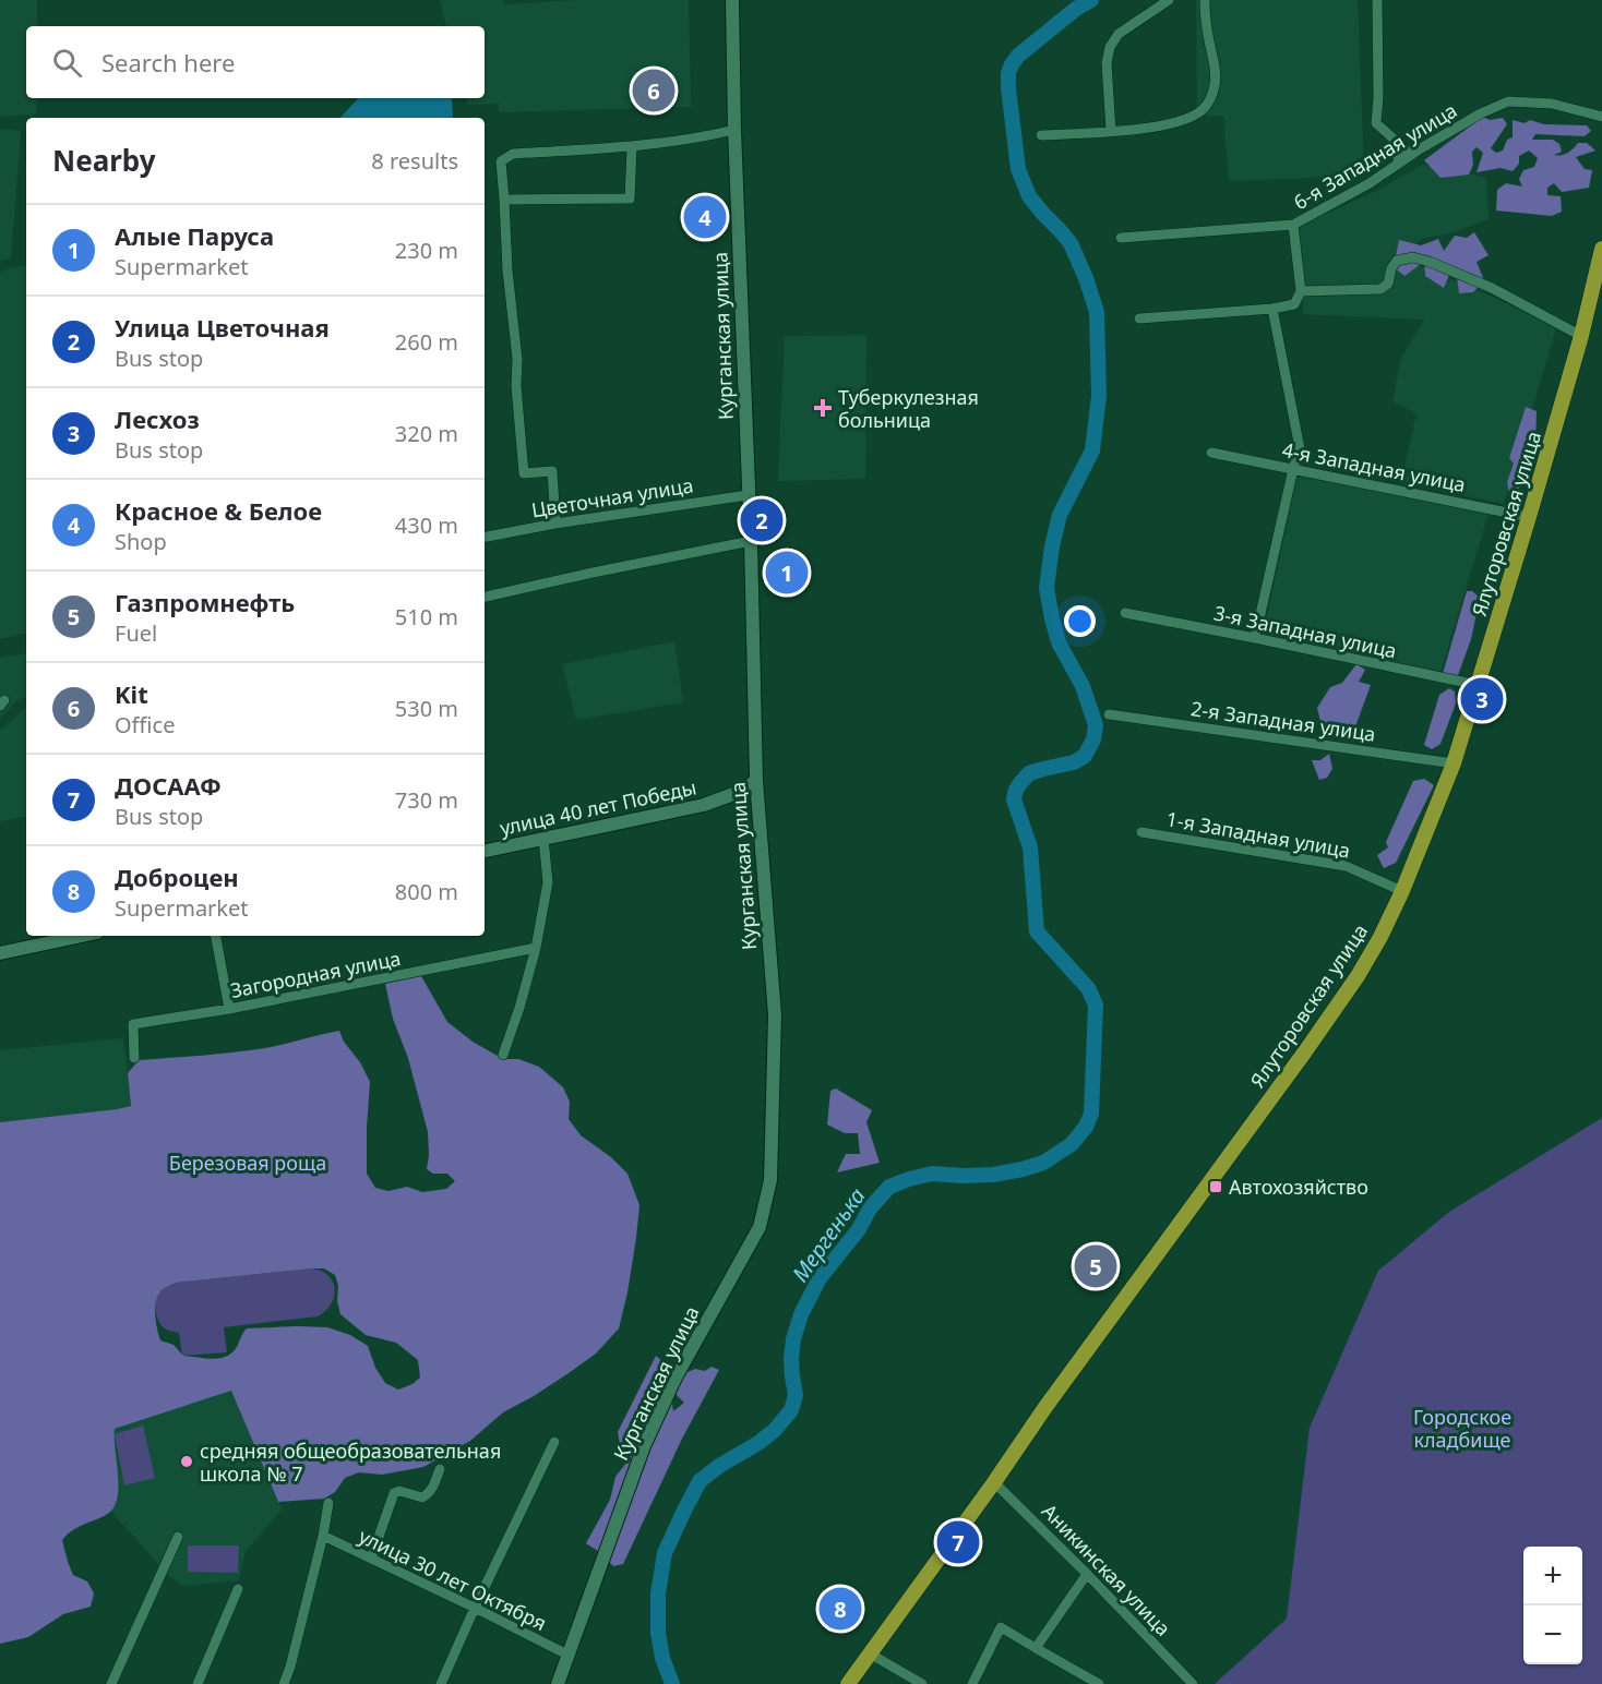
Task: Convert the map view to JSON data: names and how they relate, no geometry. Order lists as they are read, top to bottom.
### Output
{
  "streets": {
    "main road": ["Курганская улица", "Ялуторовская улица", "улица 40 лет Победы"],
    "street": [
      "6-я Западная улица",
      "4-я Западная улица",
      "Цветочная улица",
      "3-я Западная улица",
      "2-я Западная улица",
      "1-я Западная улица",
      "Загородная улица",
      "Аникинская улица",
      "улица 30 лет Октября"
    ]
  },
  "crossings": [
    ["Курганская улица", "Цветочная улица"],
    ["Курганская улица", "улица 40 лет Победы"],
    ["Курганская улица", "улица 30 лет Октября"],
    ["4-я Западная улица", "Ялуторовская улица"],
    ["Ялуторовская улица", "3-я Западная улица"],
    ["Ялуторовская улица", "2-я Западная улица"],
    ["Ялуторовская улица", "1-я Западная улица"],
    ["Ялуторовская улица", "Аникинская улица"]
  ],
  "water": ["Мергенька"],
  "parks": ["Березовая роща", "Городское кладбище"],
  "places": {
    "health": ["Туберкулезная больница"],
    "transit": ["Автохозяйство"],
    "other": ["средняя общеобразовательная школа № 7"]
  },
  "page": {
    "search": "Search here",
    "pins": [
      "6",
      "4",
      "2",
      "1",
      "3",
      "5",
      "7",
      "8"
    ],
    "heading": ["Nearby", "8 results"],
    "list": [
      {
        "mark": "1",
        "name": "Алые Паруса",
        "note": "Supermarket",
        "value": "230 m"
      },
      {
        "mark": "2",
        "name": "Улица Цветочная",
        "note": "Bus stop",
        "value": "260 m"
      },
      {
        "mark": "3",
        "name": "Лесхоз",
        "note": "Bus stop",
        "value": "320 m"
      },
      {
        "mark": "4",
        "name": "Красное & Белое",
        "note": "Shop",
        "value": "430 m"
      },
      {
        "mark": "5",
        "name": "Газпромнефть",
        "note": "Fuel",
        "value": "510 m"
      },
      {
        "mark": "6",
        "name": "Kit",
        "note": "Office",
        "value": "530 m"
      },
      {
        "mark": "7",
        "name": "ДОСААФ",
        "note": "Bus stop",
        "value": "730 m"
      },
      {
        "mark": "8",
        "name": "Доброцен",
        "note": "Supermarket",
        "value": "800 m"
      }
    ],
    "map_buttons": ["+", "−"]
  }
}
